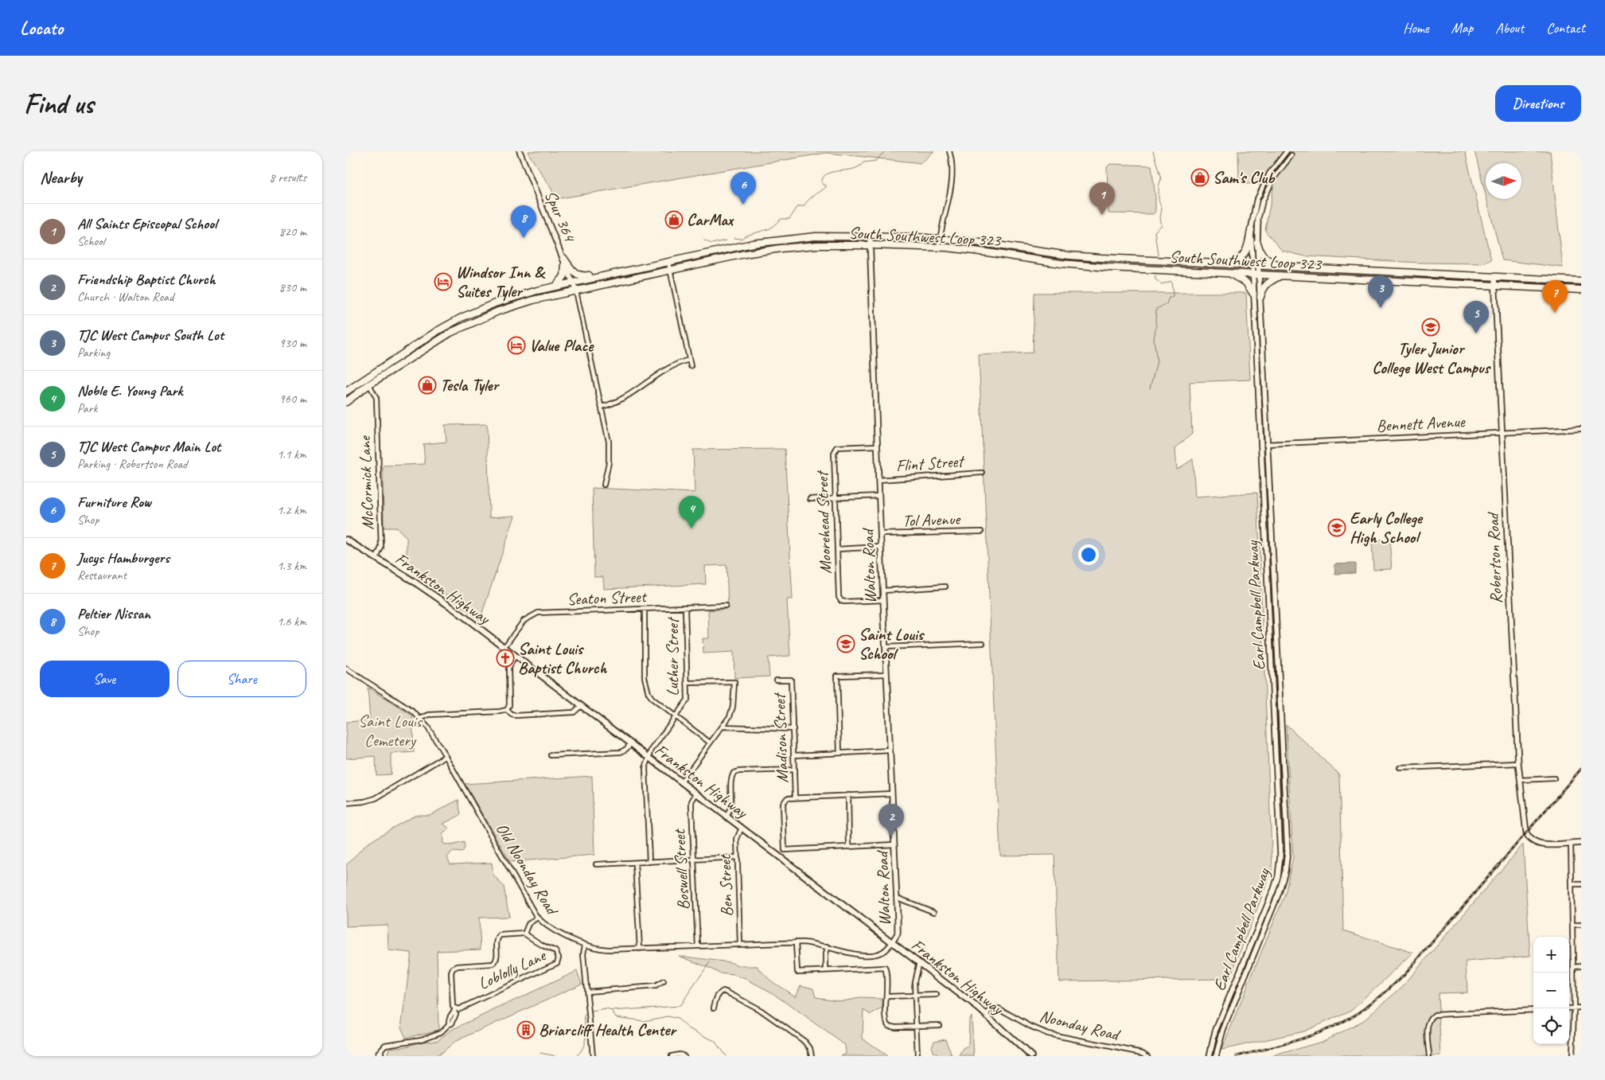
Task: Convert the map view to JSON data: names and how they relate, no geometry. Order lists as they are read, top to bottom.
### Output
{
  "streets": {
    "highway": ["South Southwest Loop 323"],
    "main road": [
      "Spur 364",
      "Robertson Road",
      "Walton Road",
      "Frankston Highway",
      "Earl Campbell Parkway"
    ],
    "street": [
      "Bennett Avenue",
      "Flint Street",
      "McCormick Lane",
      "Tol Avenue",
      "Moorehead Street",
      "Seaton Street",
      "Luther Street",
      "Madison Street",
      "Old Noonday Road",
      "Boswell Street",
      "Ben Street",
      "Loblolly Lane",
      "Noonday Road"
    ]
  },
  "crossings": [
    ["Spur 364", "South Southwest Loop 323"],
    ["South Southwest Loop 323", "McCormick Lane"],
    ["South Southwest Loop 323", "Robertson Road"],
    ["South Southwest Loop 323", "Walton Road"],
    ["South Southwest Loop 323", "Earl Campbell Parkway"],
    ["Bennett Avenue", "Robertson Road"],
    ["Bennett Avenue", "Earl Campbell Parkway"],
    ["Flint Street", "Walton Road"],
    ["McCormick Lane", "Frankston Highway"],
    ["Tol Avenue", "Walton Road"],
    ["Moorehead Street", "Walton Road"],
    ["Walton Road", "Frankston Highway"],
    ["Walton Road", "Old Noonday Road"],
    ["Frankston Highway", "Seaton Street"],
    ["Frankston Highway", "Luther Street"],
    ["Frankston Highway", "Old Noonday Road"],
    ["Frankston Highway", "Boswell Street"],
    ["Frankston Highway", "Ben Street"],
    ["Frankston Highway", "Noonday Road"],
    ["Seaton Street", "Luther Street"],
    ["Old Noonday Road", "Boswell Street"],
    ["Old Noonday Road", "Ben Street"],
    ["Old Noonday Road", "Loblolly Lane"]
  ],
  "parks": ["Saint Louis Cemetery"],
  "places": {
    "shop": ["Sam's Club", "CarMax", "Tesla Tyler"],
    "hotel": ["Windsor Inn & Suites Tyler", "Value Place"],
    "school or university": ["Tyler Junior College West Campus", "Early College High School", "Saint Louis School"],
    "church": ["Saint Louis Baptist Church"],
    "building": ["Briarcliff Health Center"]
  },
  "north": "right",
  "page": {
    "header": "Locato",
    "nav": [
      "Home",
      "Map",
      "About",
      "Contact"
    ],
    "buttons": [
      "Directions",
      ["Save", "Share"]
    ],
    "title": "Find us",
    "heading": ["Nearby", "8 results"],
    "pins": [
      "6",
      "1",
      "8",
      "3",
      "7",
      "5",
      "4",
      "2"
    ],
    "list": [
      {
        "mark": "1",
        "name": "All Saints Episcopal School",
        "note": "School",
        "value": "820 m"
      },
      {
        "mark": "2",
        "name": "Friendship Baptist Church",
        "note": "Church · Walton Road",
        "value": "830 m"
      },
      {
        "mark": "3",
        "name": "TJC West Campus South Lot",
        "note": "Parking",
        "value": "930 m"
      },
      {
        "mark": "4",
        "name": "Noble E. Young Park",
        "note": "Park",
        "value": "960 m"
      },
      {
        "mark": "5",
        "name": "TJC West Campus Main Lot",
        "note": "Parking · Robertson Road",
        "value": "1.1 km"
      },
      {
        "mark": "6",
        "name": "Furniture Row",
        "note": "Shop",
        "value": "1.2 km"
      },
      {
        "mark": "7",
        "name": "Jucys Hamburgers",
        "note": "Restaurant",
        "value": "1.3 km"
      },
      {
        "mark": "8",
        "name": "Peltier Nissan",
        "note": "Shop",
        "value": "1.6 km"
      }
    ],
    "map_buttons": ["+", "−"]
  }
}
